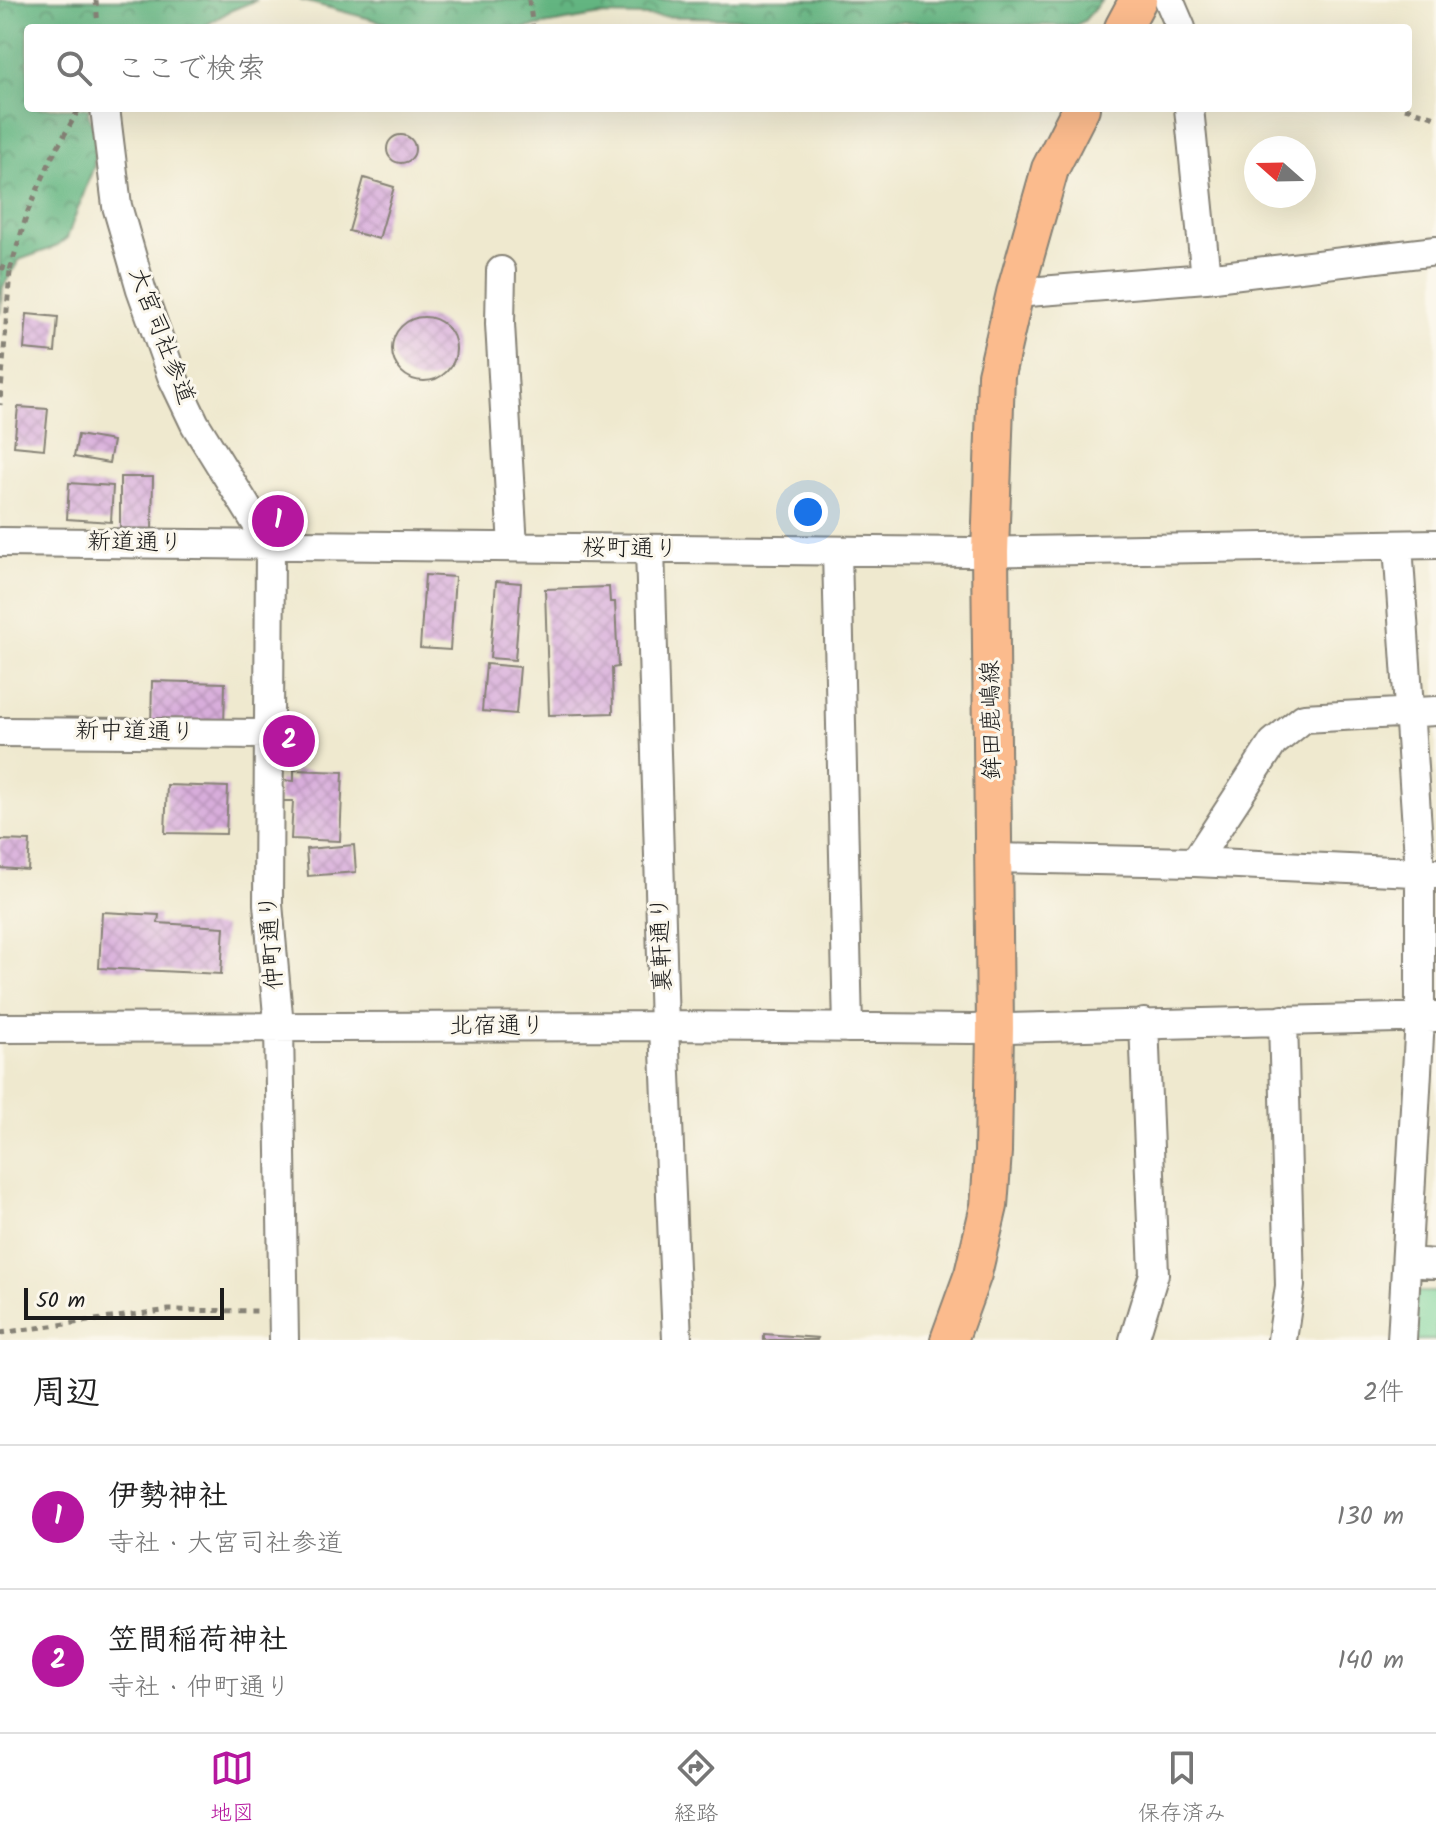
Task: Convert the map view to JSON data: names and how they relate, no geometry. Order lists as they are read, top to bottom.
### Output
{
  "streets": {
    "main road": ["鉾田鹿嶋線"],
    "street": [
      "大宮司社参道",
      "新道通り",
      "桜町通り",
      "新中道通り",
      "仲町通り",
      "裏軒通り",
      "北宿通り"
    ]
  },
  "crossings": [
    ["大宮司社参道", "新道通り"],
    ["大宮司社参道", "桜町通り"],
    ["大宮司社参道", "仲町通り"],
    ["新道通り", "桜町通り"],
    ["新道通り", "仲町通り"],
    ["桜町通り", "鉾田鹿嶋線"],
    ["桜町通り", "仲町通り"],
    ["桜町通り", "裏軒通り"],
    ["鉾田鹿嶋線", "北宿通り"],
    ["新中道通り", "仲町通り"],
    ["仲町通り", "北宿通り"],
    ["裏軒通り", "北宿通り"]
  ],
  "scale_bar": "50 m",
  "north": "left",
  "page": {
    "search": "ここで検索",
    "pins": ["1", "2"],
    "scale": "50 m",
    "heading": ["周辺", "2件"],
    "list": [
      {
        "mark": "1",
        "name": "伊勢神社",
        "note": "寺社 · 大宮司社参道",
        "value": "130 m"
      },
      {
        "mark": "2",
        "name": "笠間稲荷神社",
        "note": "寺社 · 仲町通り",
        "value": "140 m"
      }
    ],
    "nav": ["地図", "経路", "保存済み"]
  }
}
